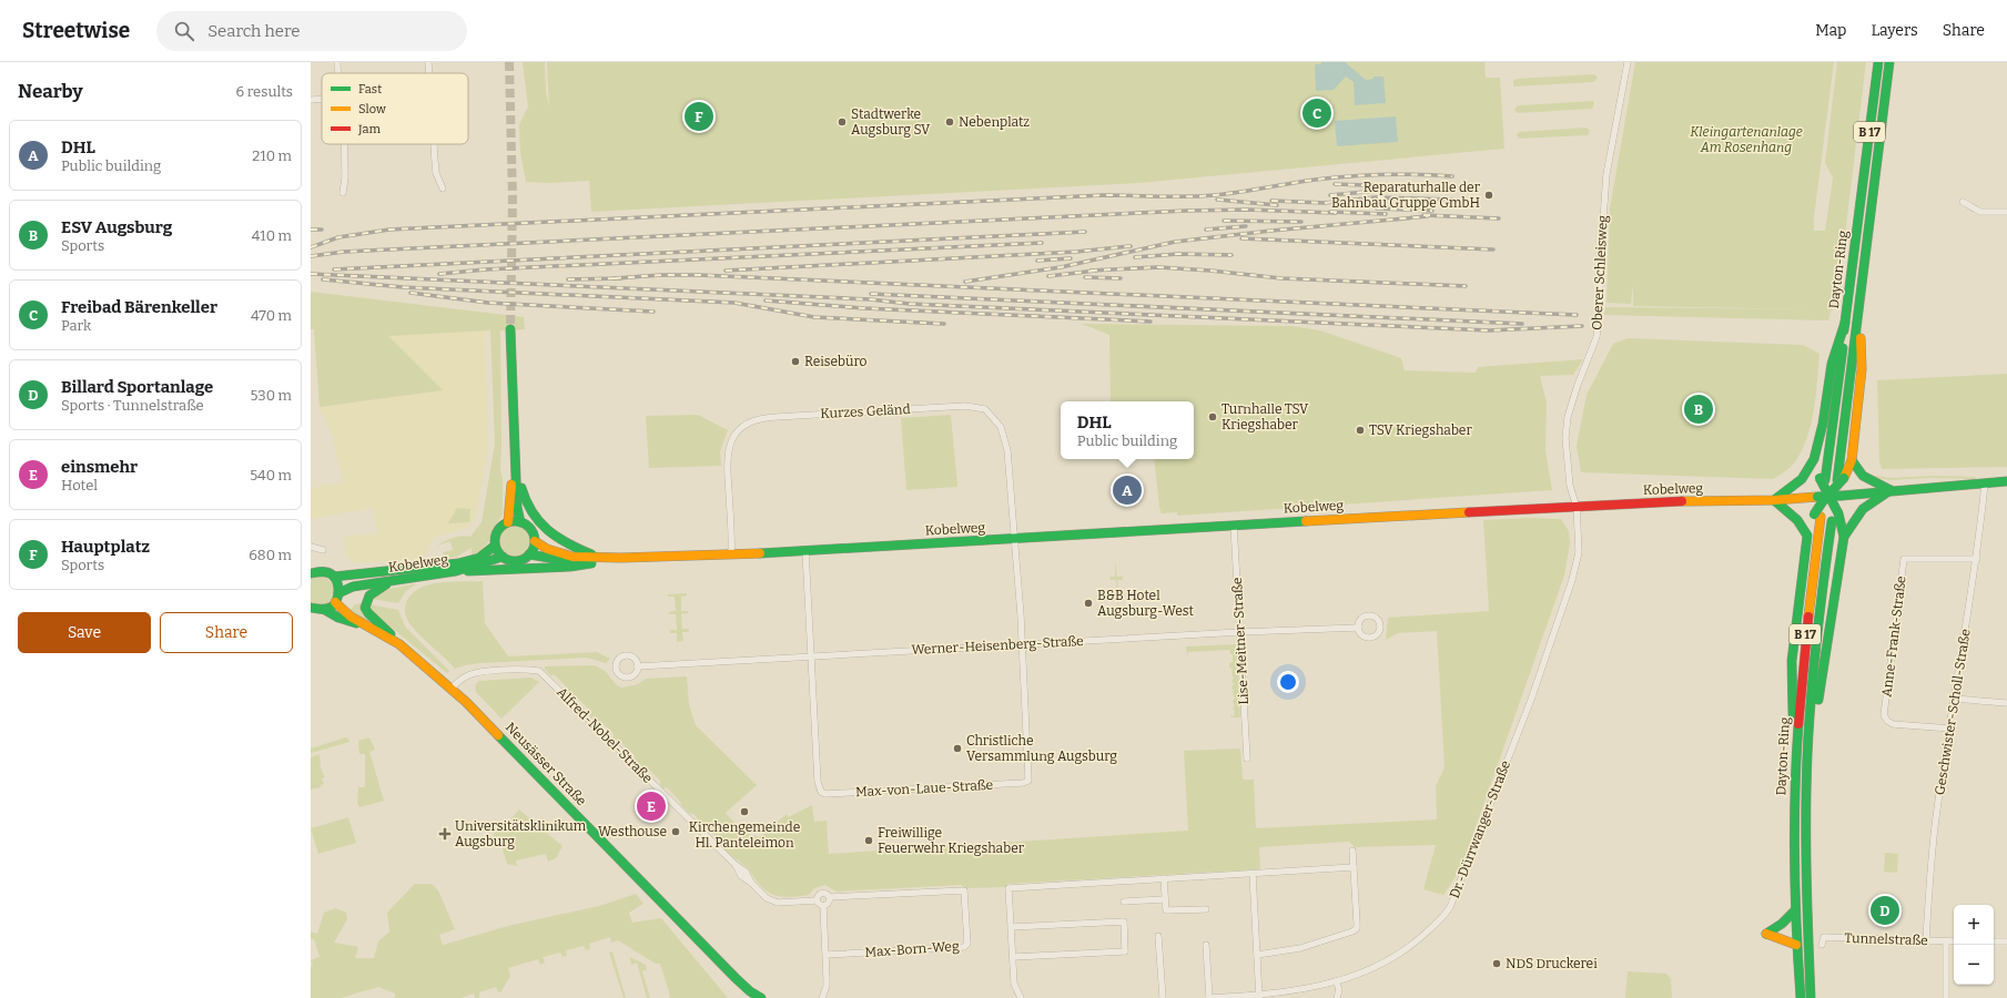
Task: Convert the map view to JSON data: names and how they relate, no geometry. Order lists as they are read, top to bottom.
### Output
{
  "streets": {
    "main road": [
      "B 17",
      "Dayton-Ring",
      "Kobelweg",
      "Neusässer Straße"
    ],
    "street": [
      "Oberer Schleisweg",
      "Kurzes Geländ",
      "Anne-Frank-Straße",
      "Lise-Meitner-Straße",
      "Werner-Heisenberg-Straße",
      "Geschwister-Scholl-Straße",
      "Alfred-Nobel-Straße",
      "Max-von-Laue-Straße",
      "Dr.-Dürrwanger-Straße",
      "Tunnelstraße",
      "Max-Born-Weg"
    ]
  },
  "crossings": [
    ["Oberer Schleisweg", "Kobelweg"],
    ["Oberer Schleisweg", "Dr.-Dürrwanger-Straße"],
    ["Kurzes Geländ", "Kobelweg"],
    ["Kurzes Geländ", "Max-von-Laue-Straße"],
    ["Kobelweg", "Lise-Meitner-Straße"],
    ["Kobelweg", "Geschwister-Scholl-Straße"],
    ["Kobelweg", "Neusässer Straße"],
    ["Kobelweg", "Max-von-Laue-Straße"],
    ["Kobelweg", "Dr.-Dürrwanger-Straße"],
    ["Anne-Frank-Straße", "Geschwister-Scholl-Straße"],
    ["Lise-Meitner-Straße", "Werner-Heisenberg-Straße"],
    ["Werner-Heisenberg-Straße", "Max-von-Laue-Straße"],
    ["Geschwister-Scholl-Straße", "Tunnelstraße"],
    ["Alfred-Nobel-Straße", "Neusässer Straße"],
    ["Alfred-Nobel-Straße", "Max-Born-Weg"]
  ],
  "parks": ["Kleingartenanlage Am Rosenhang"],
  "places": {
    "other": [
      "Stadtwerke Augsburg SV",
      "Nebenplatz",
      "Reparaturhalle der Bahnbau Gruppe GmbH",
      "Reisebüro",
      "Turnhalle TSV Kriegshaber",
      "TSV Kriegshaber",
      "B&B Hotel Augsburg-West",
      "Christliche Versammlung Augsburg",
      "Kirchengemeinde Hl. Panteleimon",
      "Westhouse",
      "Freiwillige Feuerwehr Kriegshaber",
      "NDS Druckerei"
    ],
    "health": ["Universitätsklinikum Augsburg"]
  },
  "legend": ["Fast", "Slow", "Jam"],
  "page": {
    "header": "Streetwise",
    "search": "Search here",
    "nav": ["Map", "Layers", "Share"],
    "heading": ["Nearby", "6 results"],
    "pins": [
      "C",
      "F",
      "B",
      "A",
      "E",
      "D"
    ],
    "list": [
      {
        "mark": "A",
        "name": "DHL",
        "note": "Public building",
        "value": "210 m"
      },
      {
        "mark": "B",
        "name": "ESV Augsburg",
        "note": "Sports",
        "value": "410 m"
      },
      {
        "mark": "C",
        "name": "Freibad Bärenkeller",
        "note": "Park",
        "value": "470 m"
      },
      {
        "mark": "D",
        "name": "Billard Sportanlage",
        "note": "Sports · Tunnelstraße",
        "value": "530 m"
      },
      {
        "mark": "E",
        "name": "einsmehr",
        "note": "Hotel",
        "value": "540 m"
      },
      {
        "mark": "F",
        "name": "Hauptplatz",
        "note": "Sports",
        "value": "680 m"
      }
    ],
    "popup": ["DHL", "Public building"],
    "buttons": ["Save", "Share"],
    "map_buttons": ["+", "−"]
  }
}
